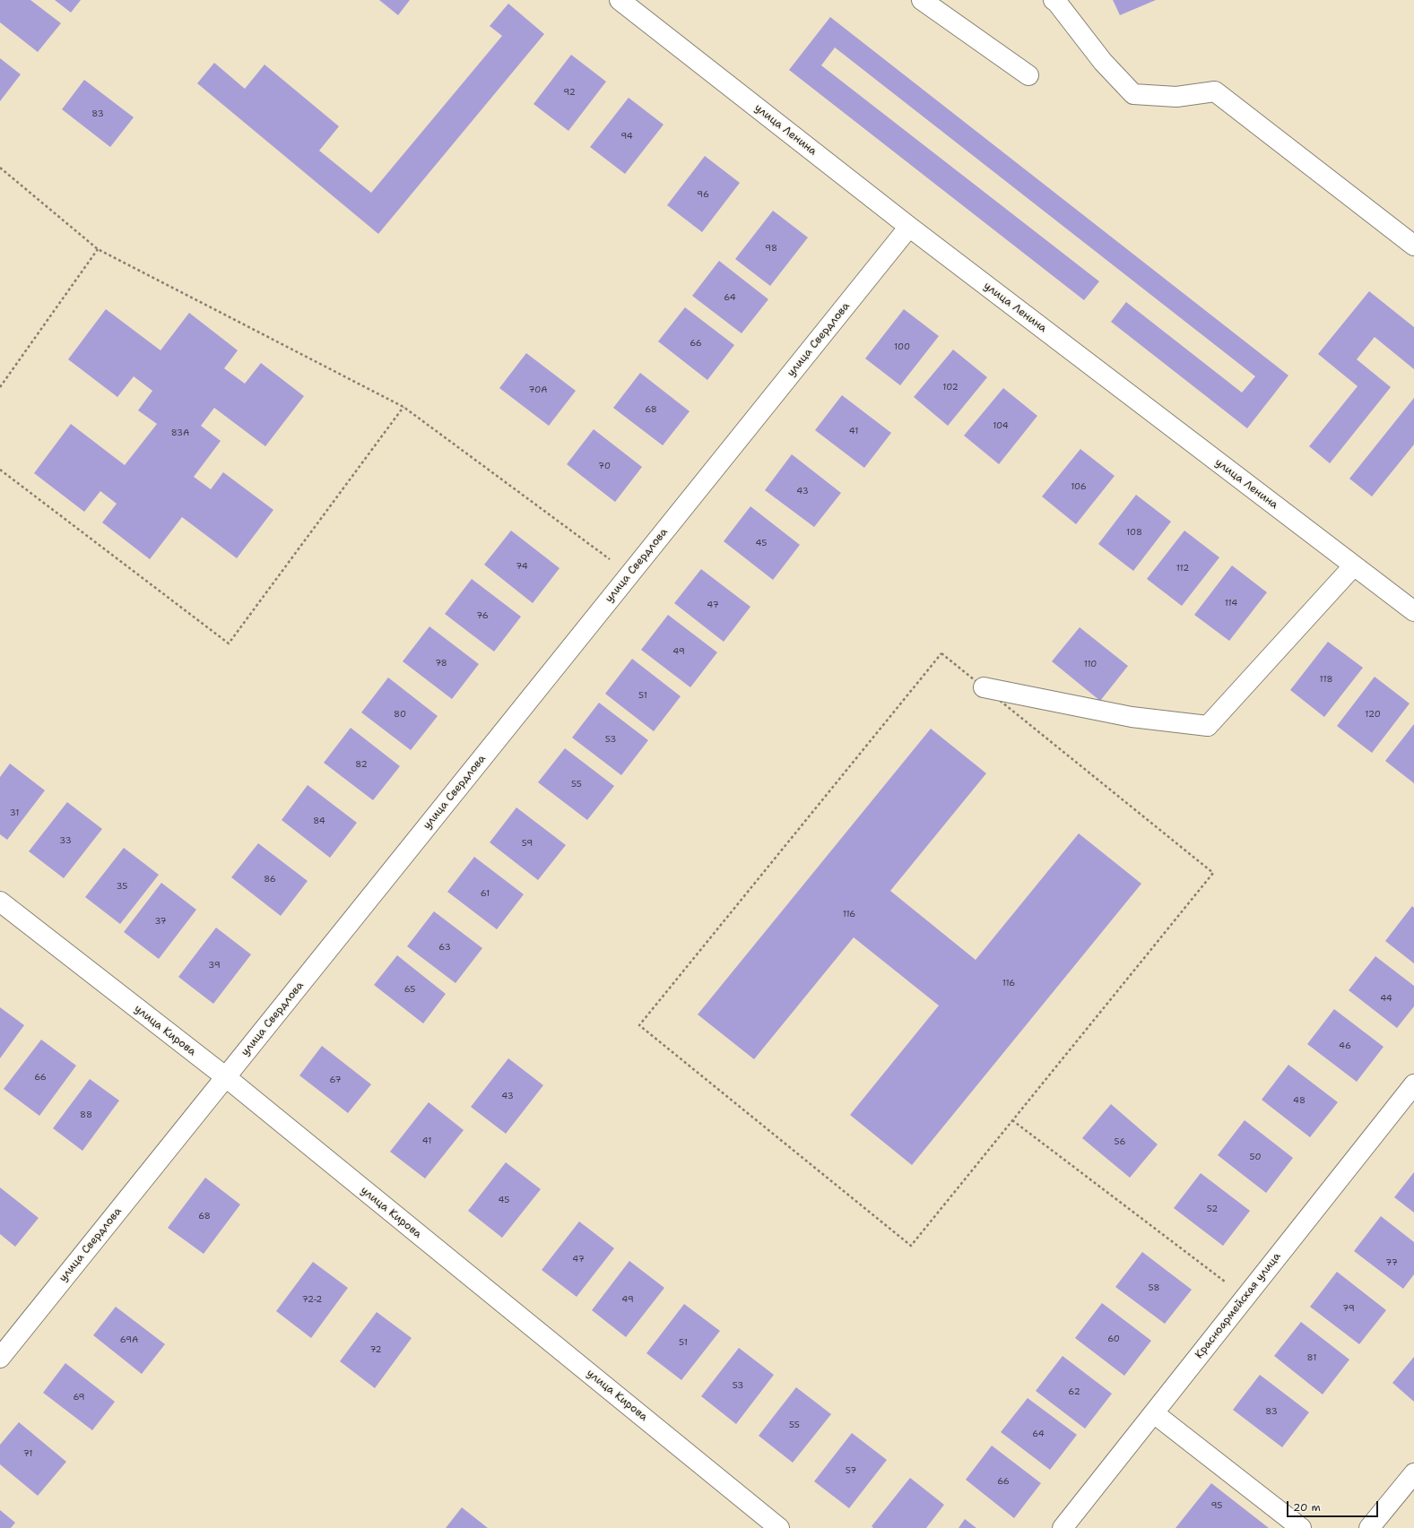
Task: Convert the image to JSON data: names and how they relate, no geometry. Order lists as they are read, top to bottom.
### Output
{
  "streets": {
    "street": [
      "улица Ленина",
      "улица Свердлова",
      "улица Кирова",
      "Красноармейская улица"
    ]
  },
  "crossings": [
    ["улица Ленина", "улица Свердлова"],
    ["улица Свердлова", "улица Кирова"]
  ],
  "house_numbers": [
    "92",
    "83",
    "94",
    "96",
    "98",
    "64",
    "66",
    "100",
    "102",
    "70А",
    "68",
    "104",
    "41",
    "83А",
    "70",
    "106",
    "43",
    "108",
    "45",
    "74",
    "112",
    "114",
    "47",
    "76",
    "49",
    "78",
    "110",
    "118",
    "51",
    "80",
    "120",
    "53",
    "82",
    "55",
    "31",
    "84",
    "33",
    "59",
    "86",
    "35",
    "61",
    "116",
    "37",
    "63",
    "39",
    "116",
    "65",
    "44",
    "46",
    "66",
    "67",
    "43",
    "48",
    "88",
    "41",
    "56",
    "50",
    "45",
    "52",
    "68",
    "47",
    "77",
    "58",
    "72-2",
    "49",
    "79",
    "60",
    "69А",
    "51",
    "72",
    "81",
    "53",
    "62",
    "69",
    "83",
    "55",
    "64",
    "71",
    "57",
    "66",
    "95"
  ],
  "scale_bar": "20 m"
}
